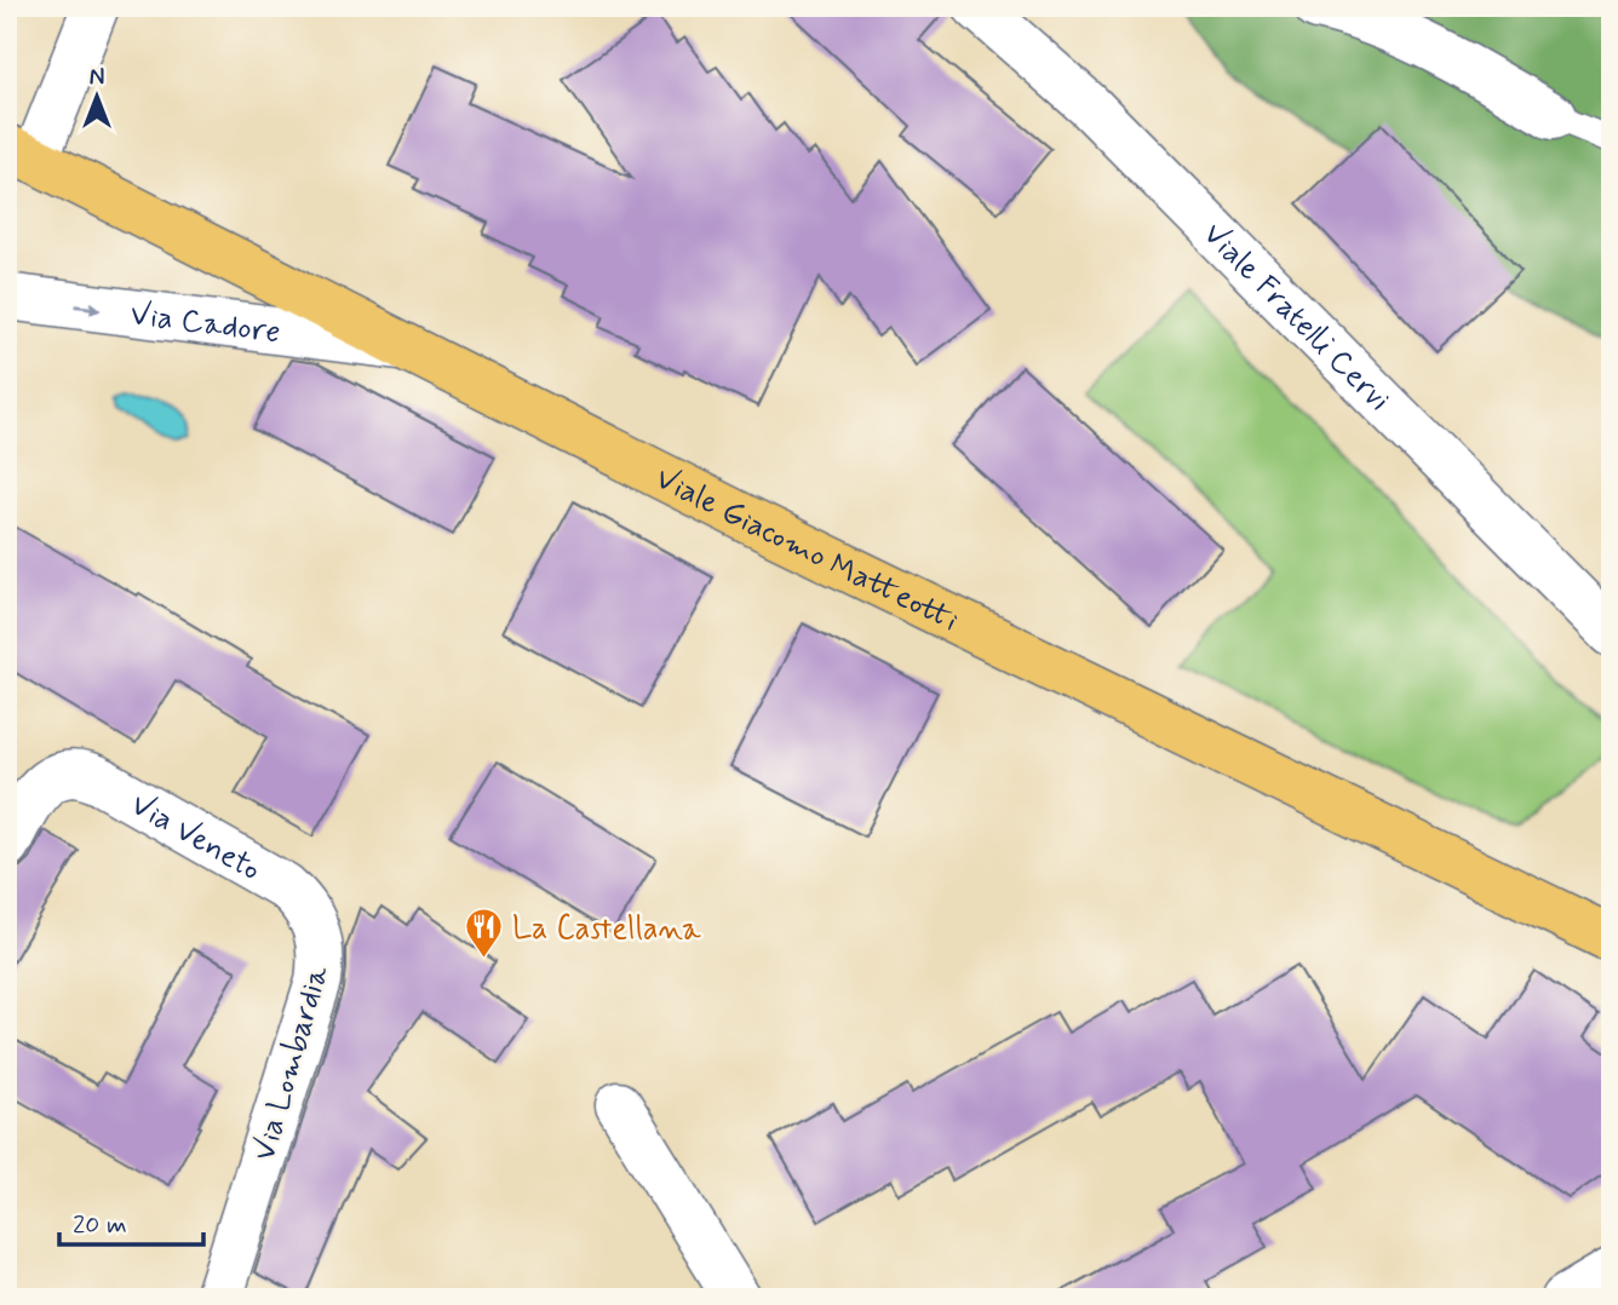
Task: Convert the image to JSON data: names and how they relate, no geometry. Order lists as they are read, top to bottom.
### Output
{
  "streets": {
    "main road": ["Viale Giacomo Matteotti"],
    "street": [
      "Viale Fratelli Cervi",
      "Via Cadore",
      "Via Veneto",
      "Via Lombardia"
    ]
  },
  "crossings": [
    ["Via Cadore", "Viale Giacomo Matteotti"],
    ["Via Veneto", "Via Lombardia"]
  ],
  "one_way": ["Via Cadore"],
  "places": {
    "restaurant": ["La Castellana"]
  },
  "scale_bar": "20 m",
  "north": "top"
}
